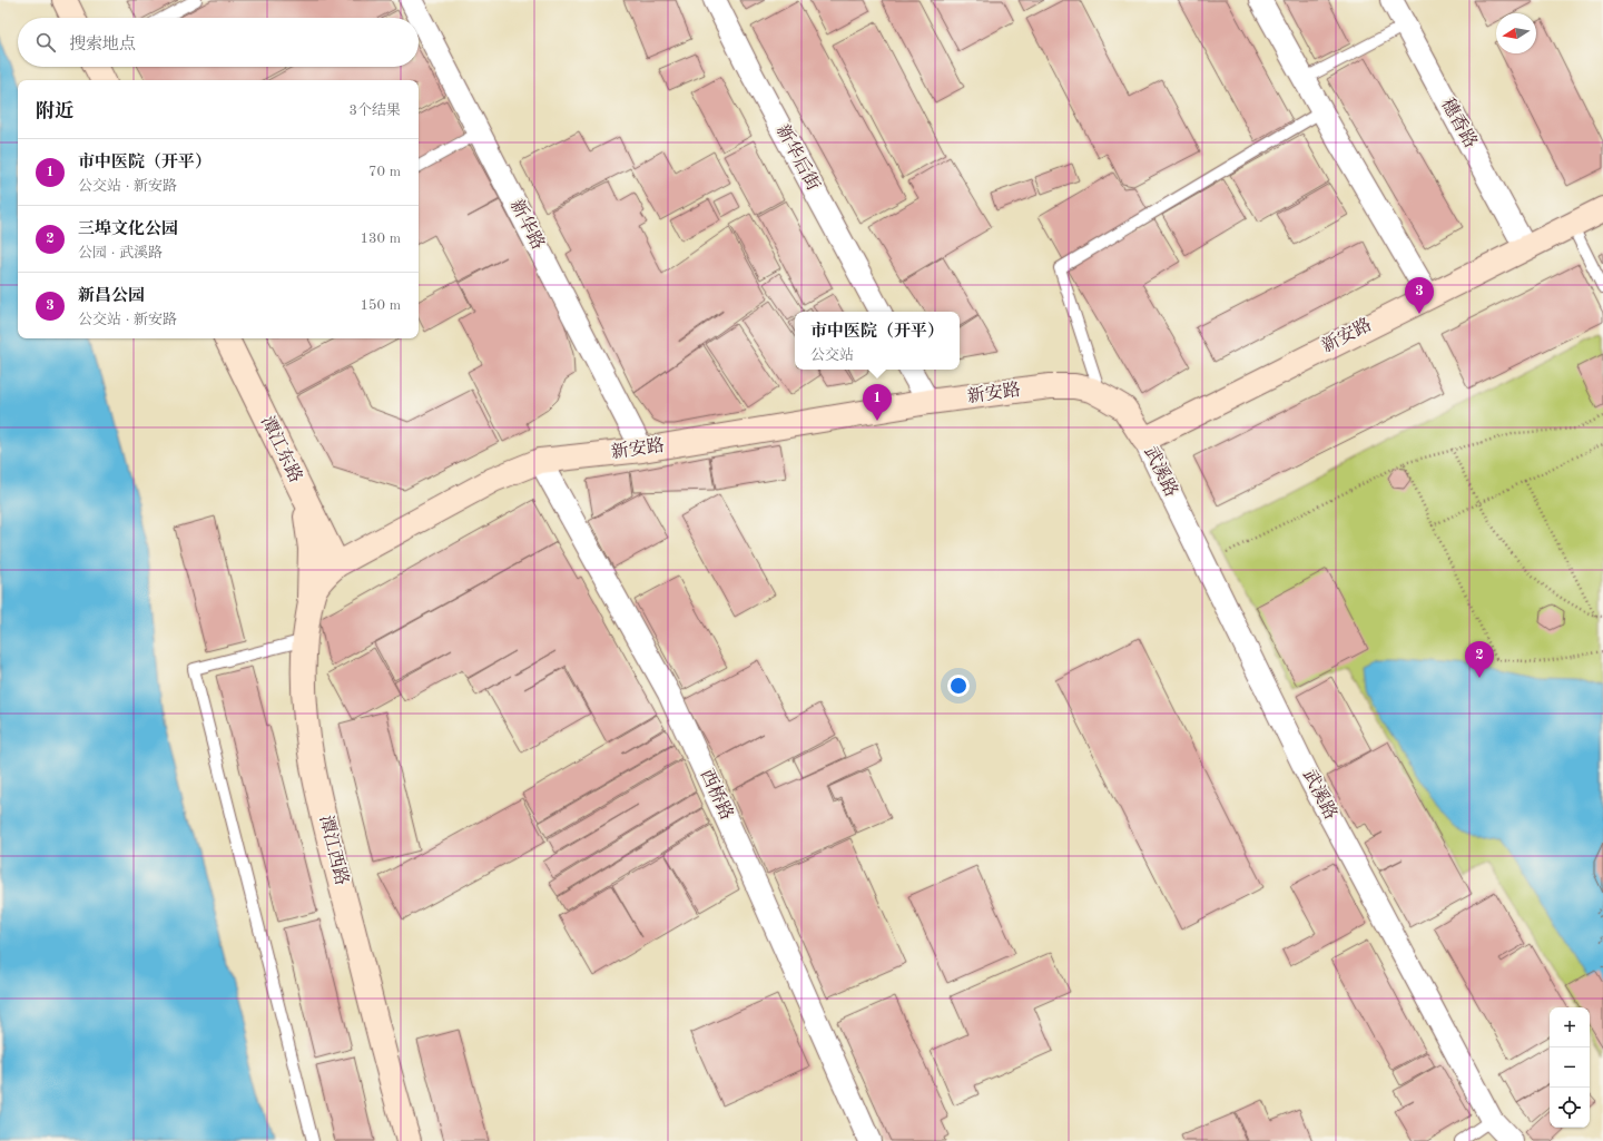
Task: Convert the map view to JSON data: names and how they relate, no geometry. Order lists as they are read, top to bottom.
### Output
{
  "streets": {
    "street": [
      "穗香路",
      "新华后街",
      "新华路",
      "新安路",
      "潭江东路",
      "武溪路",
      "西桥路",
      "潭江西路"
    ]
  },
  "crossings": [
    ["穗香路", "新安路"],
    ["新华路", "新安路"],
    ["新安路", "潭江东路"],
    ["新安路", "武溪路"],
    ["新安路", "西桥路"],
    ["新安路", "潭江西路"],
    ["潭江东路", "潭江西路"]
  ],
  "north": "left",
  "page": {
    "search": "搜索地点",
    "heading": ["附近", "3个结果"],
    "list": [
      {
        "mark": "1",
        "name": "市中医院（开平）",
        "note": "公交站 · 新安路",
        "value": "70 m"
      },
      {
        "mark": "2",
        "name": "三埠文化公园",
        "note": "公园 · 武溪路",
        "value": "130 m"
      },
      {
        "mark": "3",
        "name": "新昌公园",
        "note": "公交站 · 新安路",
        "value": "150 m"
      }
    ],
    "pins": ["3", "1", "2"],
    "popup": ["市中医院（开平）", "公交站"],
    "map_buttons": ["+", "−"]
  }
}
